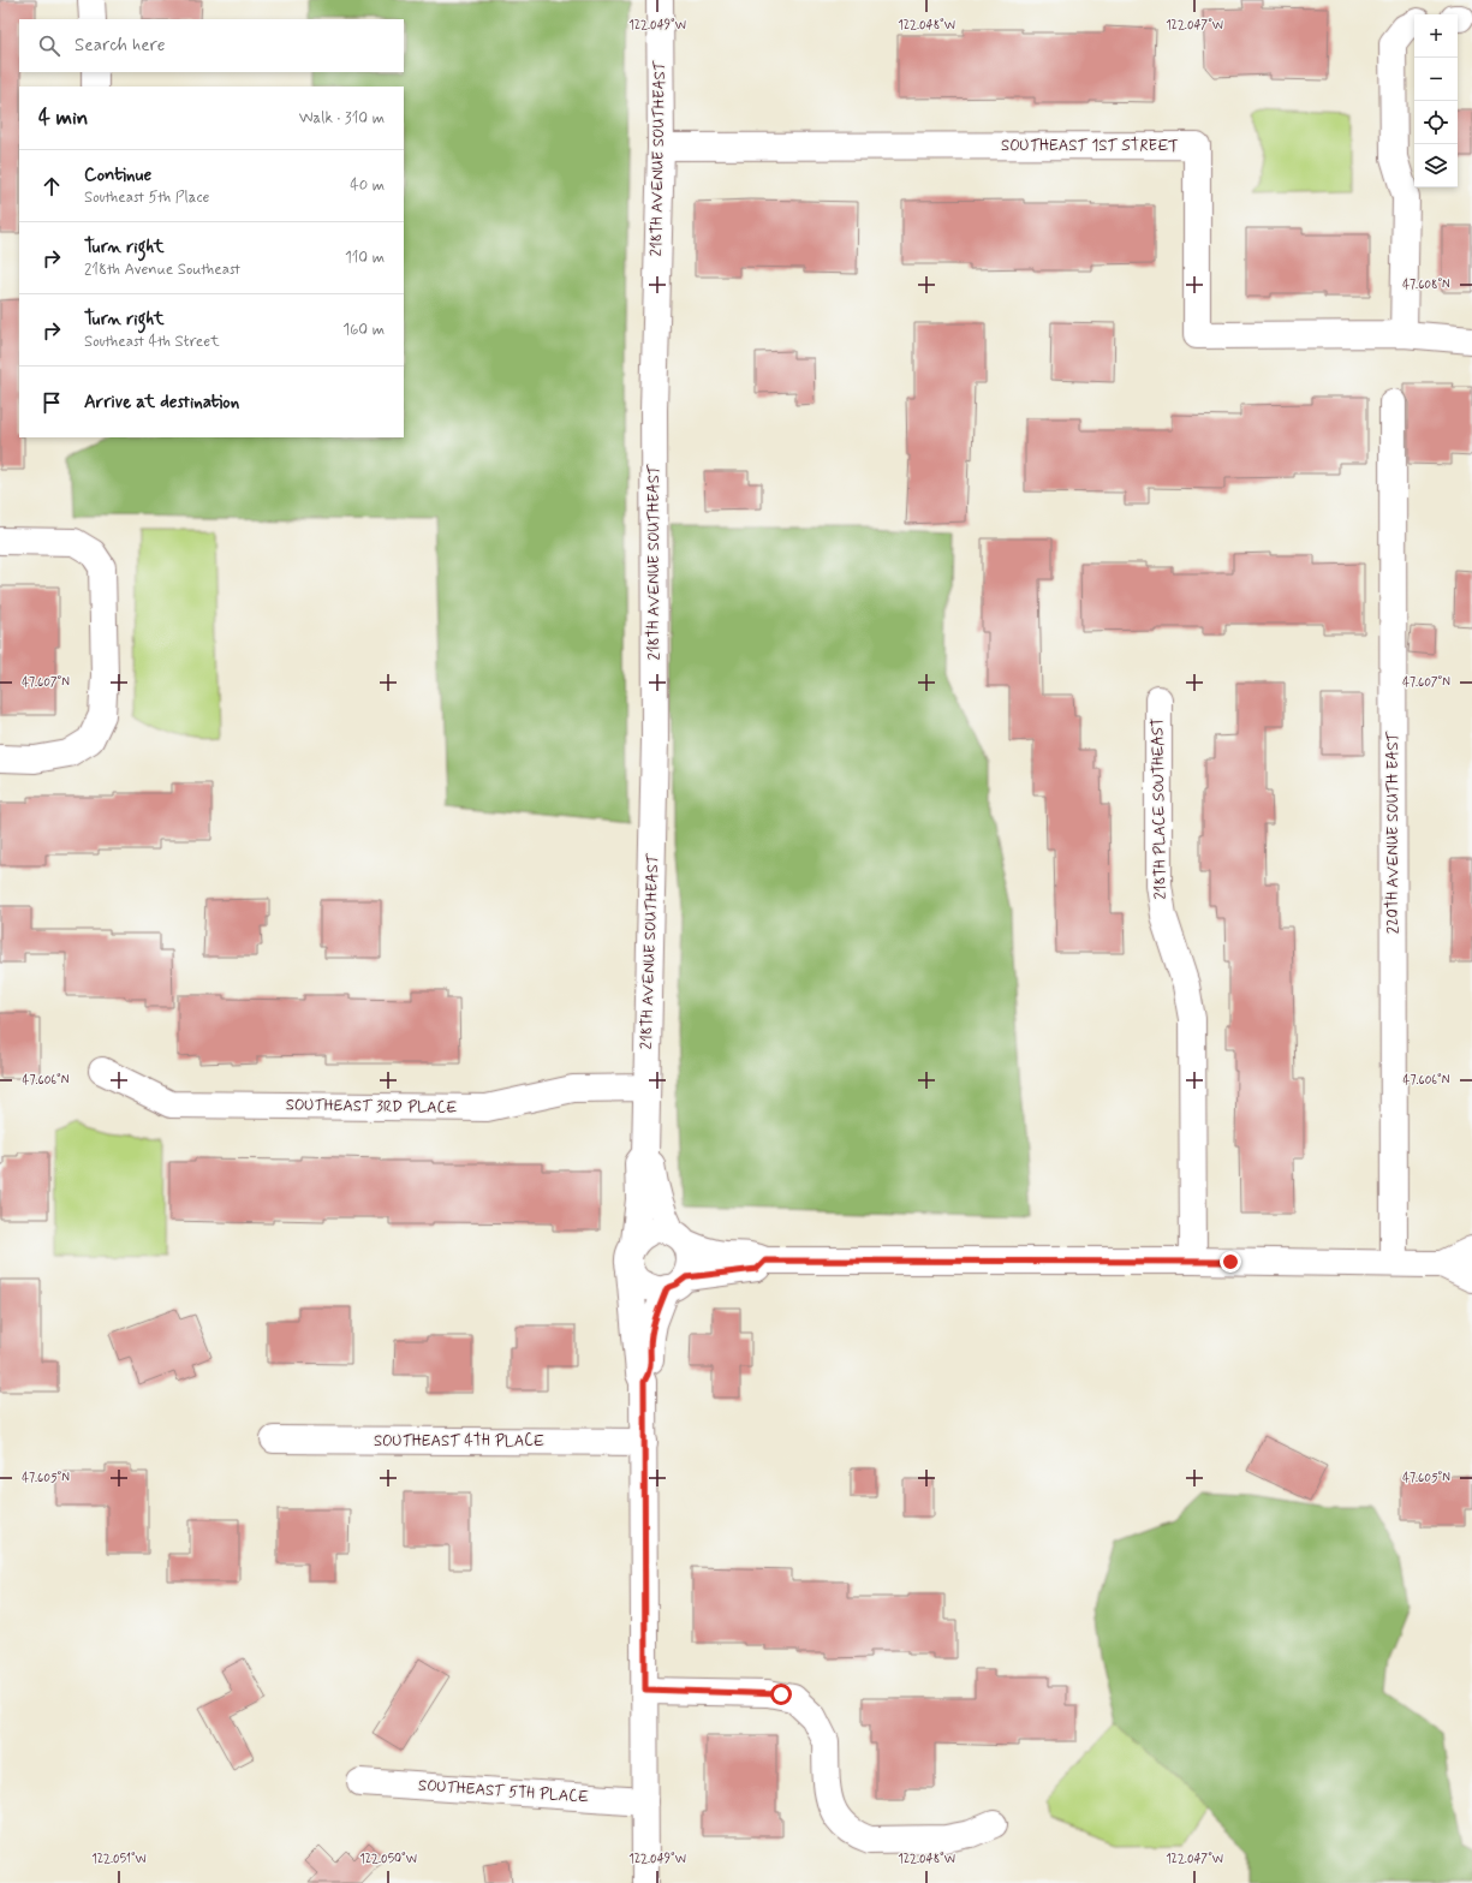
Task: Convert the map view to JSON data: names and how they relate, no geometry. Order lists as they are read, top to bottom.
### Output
{
  "streets": {
    "street": [
      "SOUTHEAST 1ST STREET",
      "218TH AVENUE SOUTHEAST",
      "218TH PLACE SOUTHEAST",
      "220TH AVENUE SOUTH EAST",
      "SOUTHEAST 3RD PLACE",
      "SOUTHEAST 4TH PLACE",
      "SOUTHEAST 5TH PLACE"
    ]
  },
  "crossings": [
    ["SOUTHEAST 1ST STREET", "218TH AVENUE SOUTHEAST"],
    ["218TH AVENUE SOUTHEAST", "SOUTHEAST 3RD PLACE"]
  ],
  "page": {
    "map_buttons": ["+", "−"],
    "search": "Search here",
    "heading": ["4 min", "Walk · 310 m"],
    "list": [
      ["Continue", "Southeast 5th Place", "40 m"],
      ["Turn right", "218th Avenue Southeast", "110 m"],
      ["Turn right", "Southeast 4th Street", "160 m"],
      "Arrive at destination"
    ]
  },
  "coordinates": [
    "122.049°W",
    "122.048°W",
    "122.047°W",
    "47.608°N",
    "47.607°N",
    "47.606°N",
    "47.605°N",
    "122.051°W",
    "122.050°W"
  ]
}
